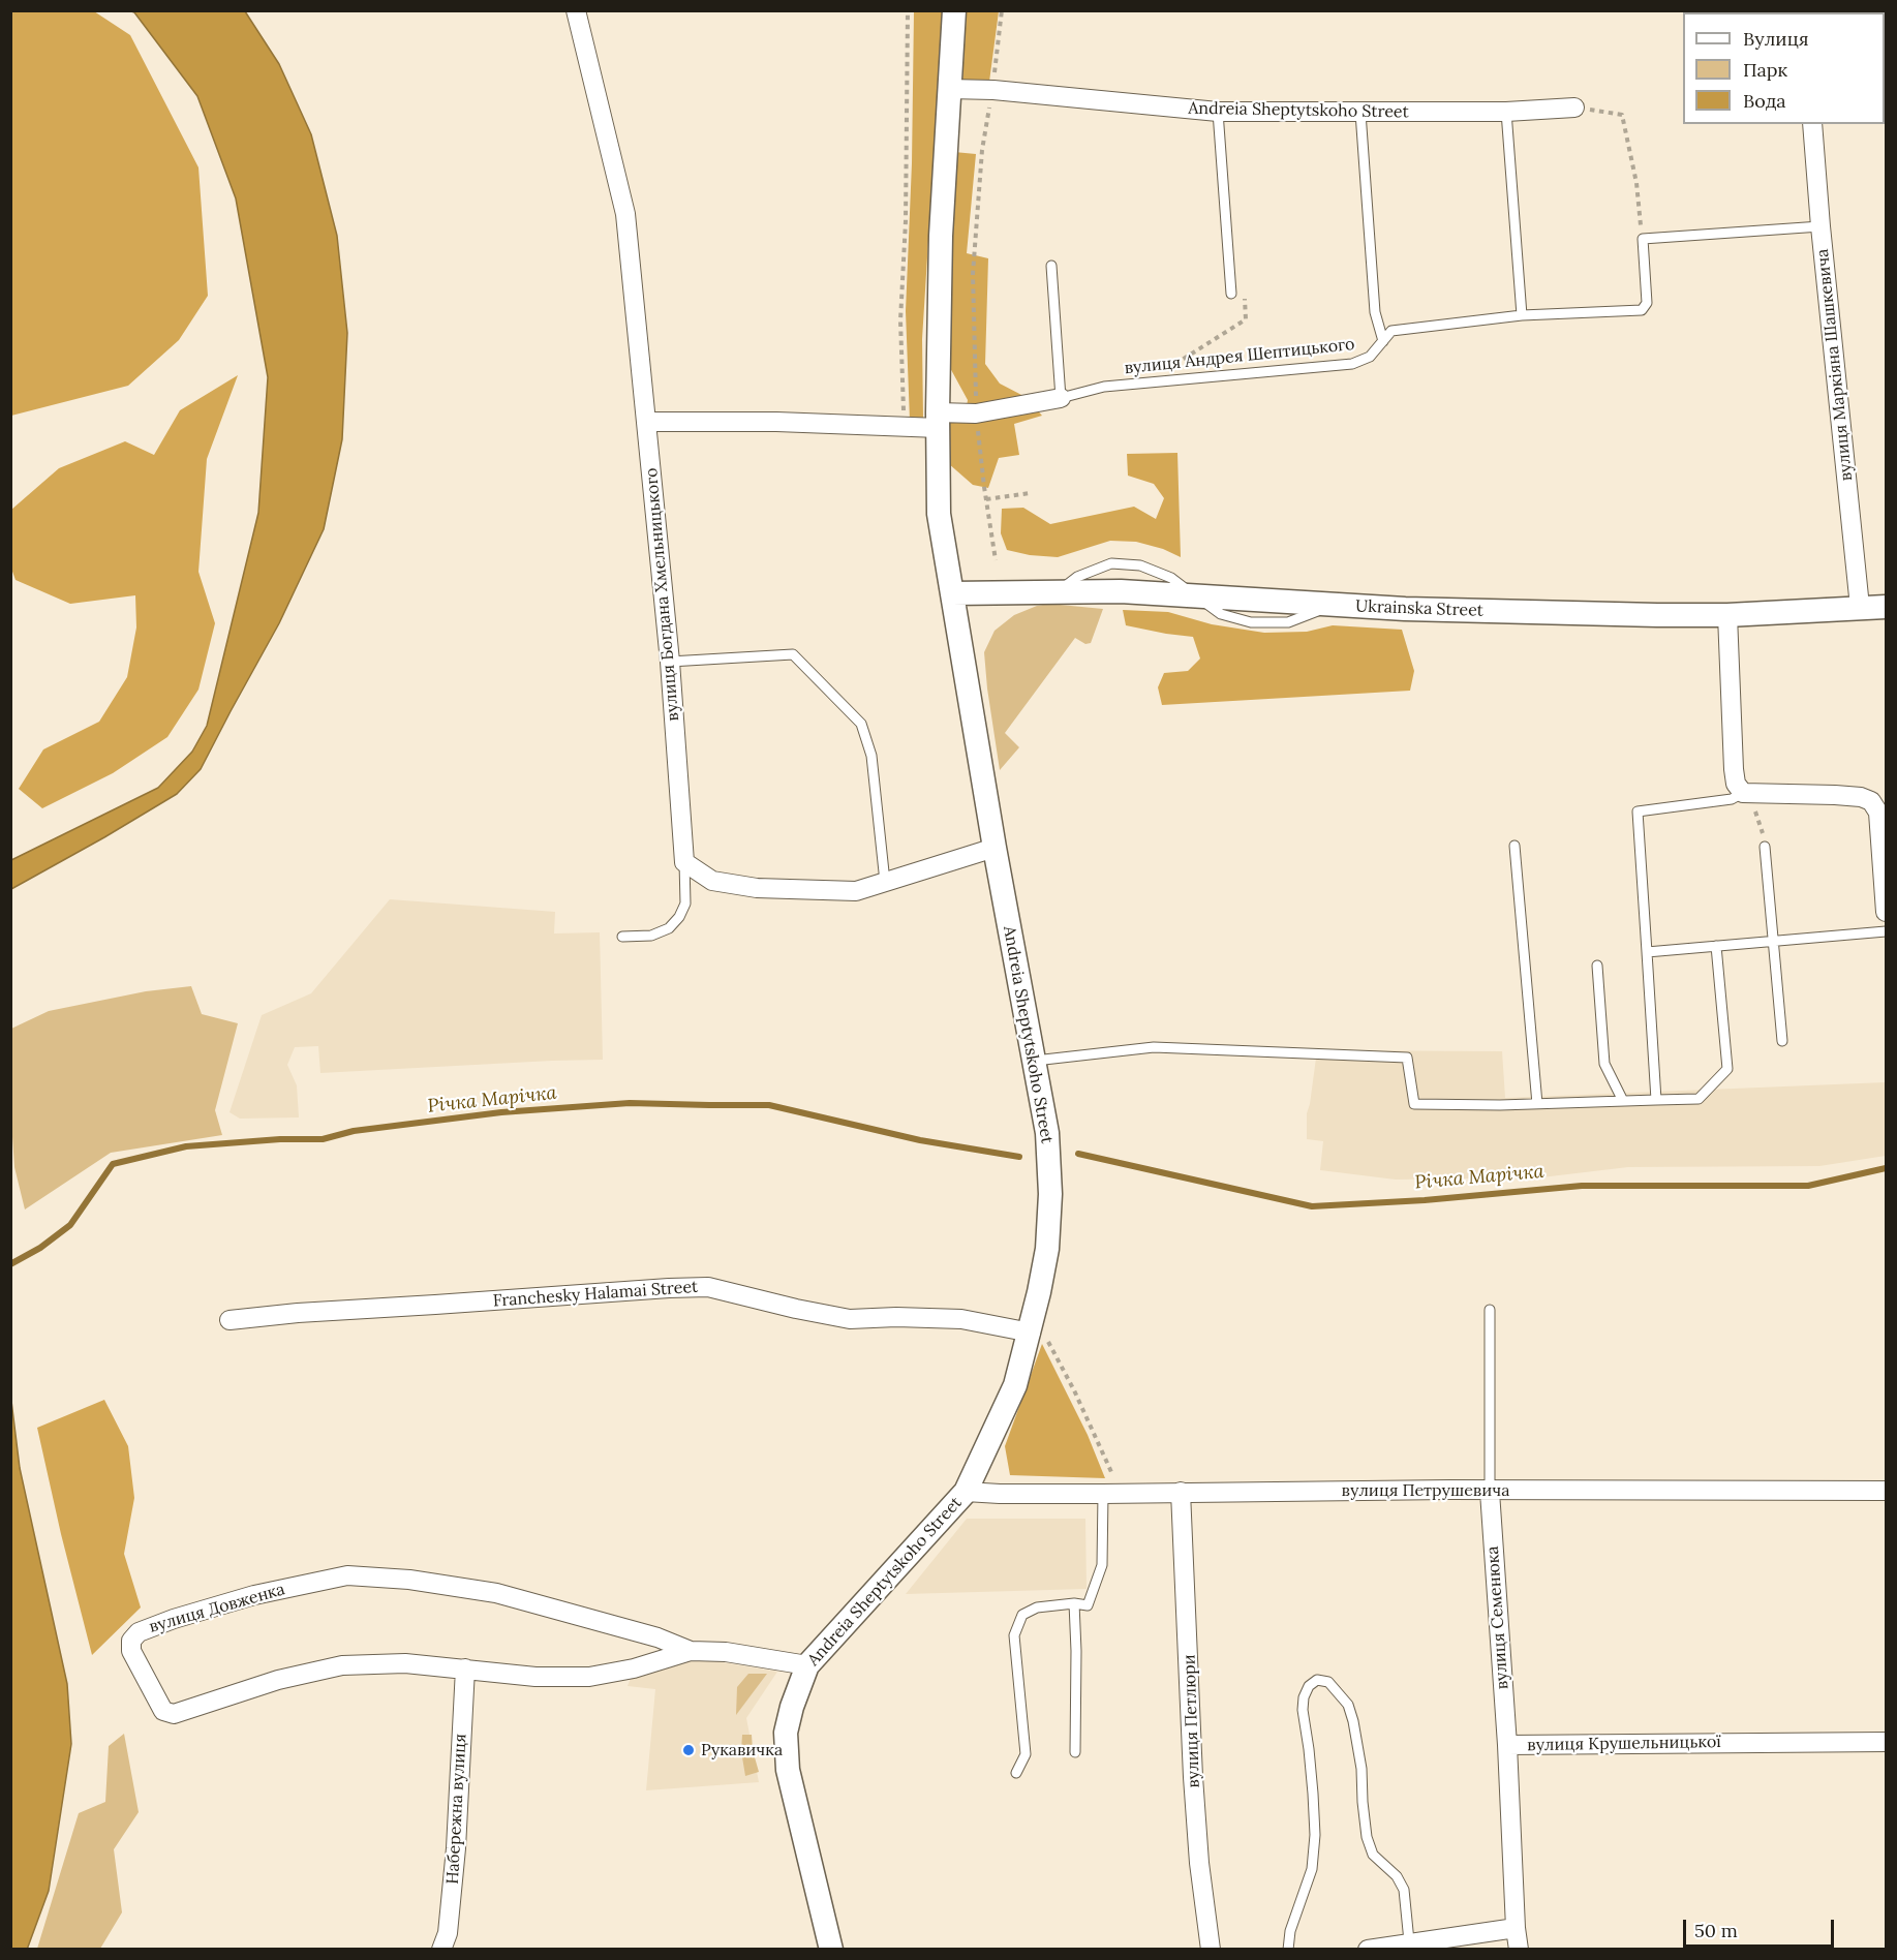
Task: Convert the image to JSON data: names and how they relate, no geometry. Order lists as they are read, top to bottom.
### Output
{
  "streets": {
    "street": [
      "Andreia Sheptytskoho Street",
      "вулиця Маркіяна Шашкевича",
      "вулиця Богдана Хмельницького",
      "Ukrainska Street",
      "Franchesky Halamai Street",
      "вулиця Петрушевича",
      "вулиця Довженка",
      "вулиця Семенюка",
      "вулиця Петлюри",
      "вулиця Крушельницької",
      "Набережна вулиця"
    ],
    "lane": ["вулиця Андрея Шептицького"]
  },
  "crossings": [
    ["Andreia Sheptytskoho Street", "Ukrainska Street"],
    ["Andreia Sheptytskoho Street", "Franchesky Halamai Street"],
    ["Andreia Sheptytskoho Street", "вулиця Петрушевича"],
    ["Andreia Sheptytskoho Street", "вулиця Довженка"],
    ["вулиця Маркіяна Шашкевича", "Ukrainska Street"],
    ["вулиця Петрушевича", "вулиця Семенюка"],
    ["вулиця Петрушевича", "вулиця Петлюри"],
    ["вулиця Довженка", "Набережна вулиця"],
    ["вулиця Семенюка", "вулиця Крушельницької"]
  ],
  "water": ["Річка Марічка"],
  "places": ["Рукавичка"],
  "legend": ["Вулиця", "Парк", "Вода"],
  "scale_bar": "50 m"
}
